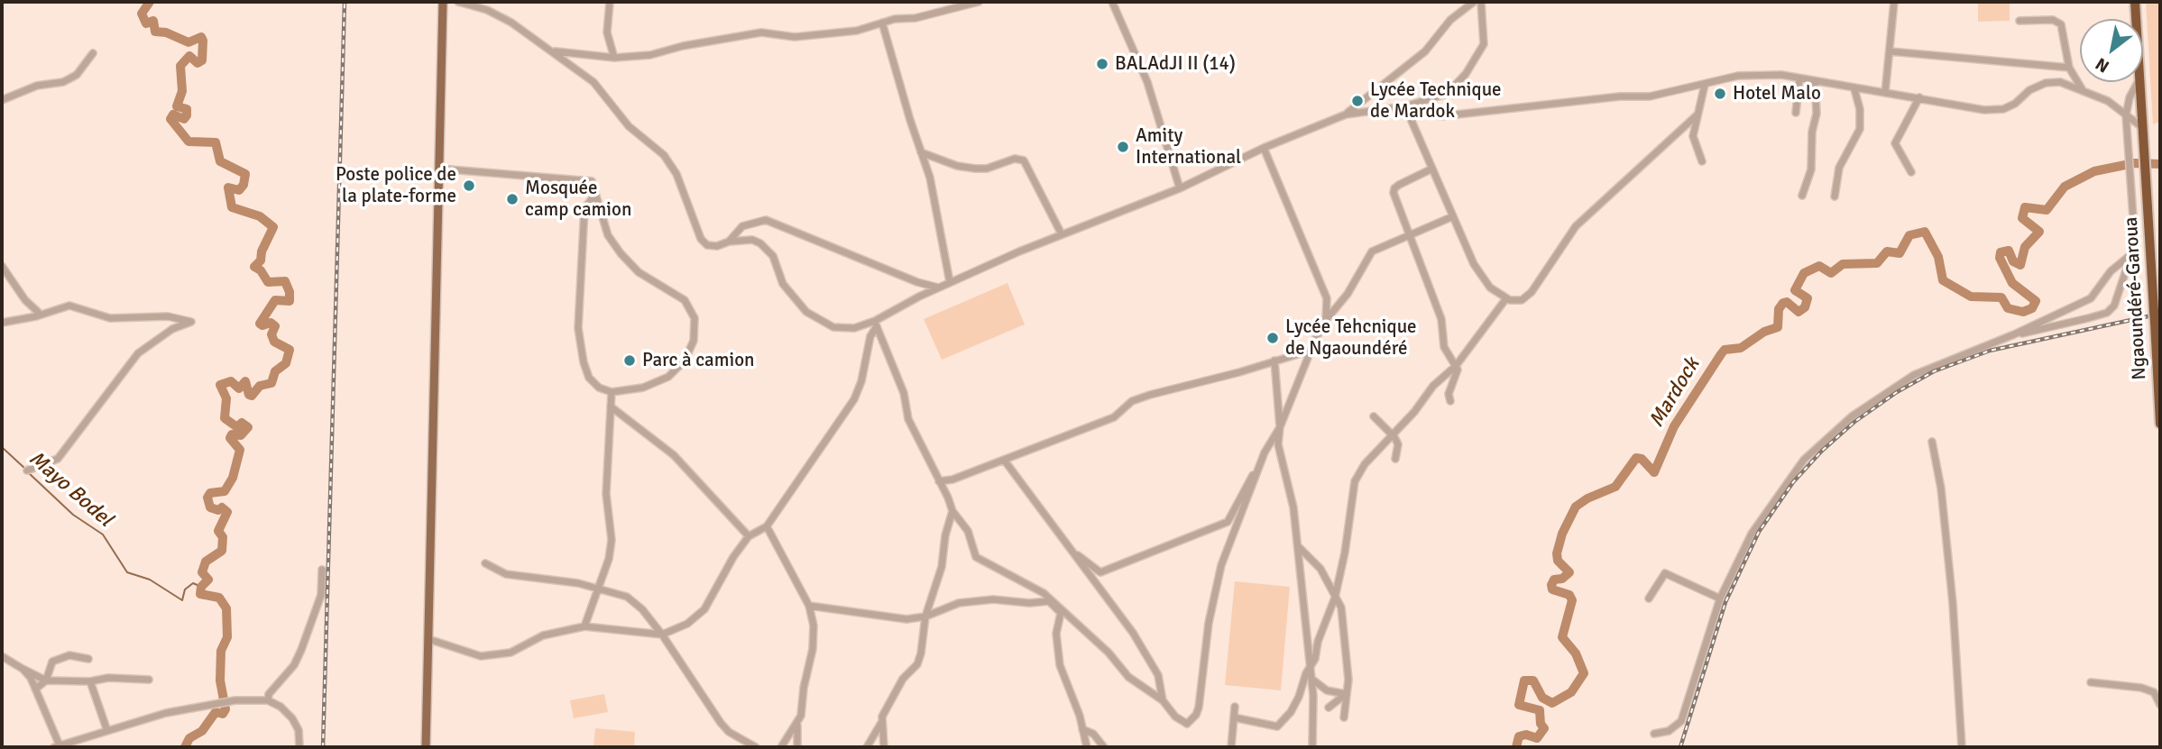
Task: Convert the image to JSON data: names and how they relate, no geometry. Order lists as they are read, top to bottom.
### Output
{
  "streets": {
    "highway": ["Ngaoundéré-Garoua"]
  },
  "water": ["Mardock", "Mayo Bodel"],
  "places": [
    "BALAdJI II (14)",
    "Hotel Malo",
    "Lycée Technique de Mardok",
    "Amity International",
    "Poste police de la plate-forme",
    "Mosquée camp camion",
    "Lycée Tehcnique de Ngaoundéré",
    "Parc à camion"
  ],
  "north": "bottom left"
}
